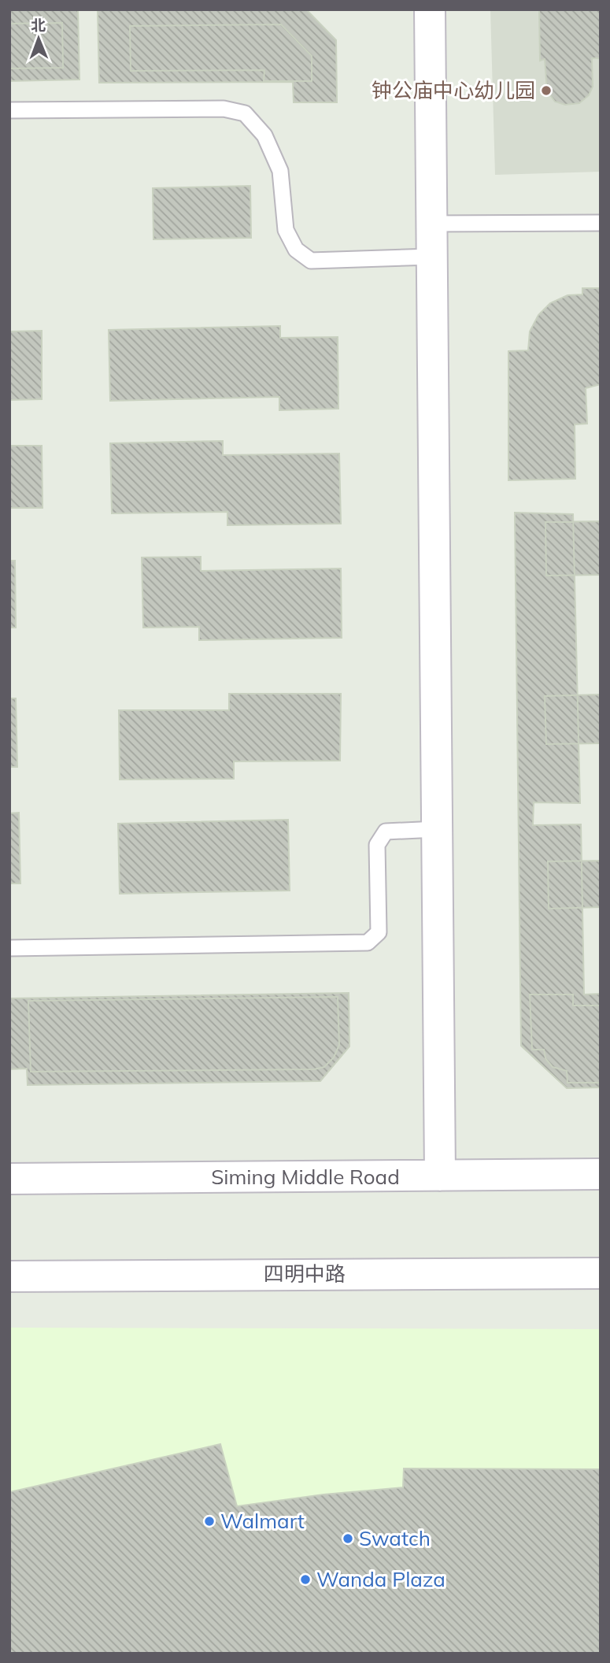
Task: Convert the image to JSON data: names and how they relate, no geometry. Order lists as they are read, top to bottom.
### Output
{
  "streets": {
    "main road": ["Siming Middle Road", "四明中路"]
  },
  "places": [
    "钟公庙中心幼儿园",
    "Walmart",
    "Swatch",
    "Wanda Plaza"
  ],
  "north": "top"
}
